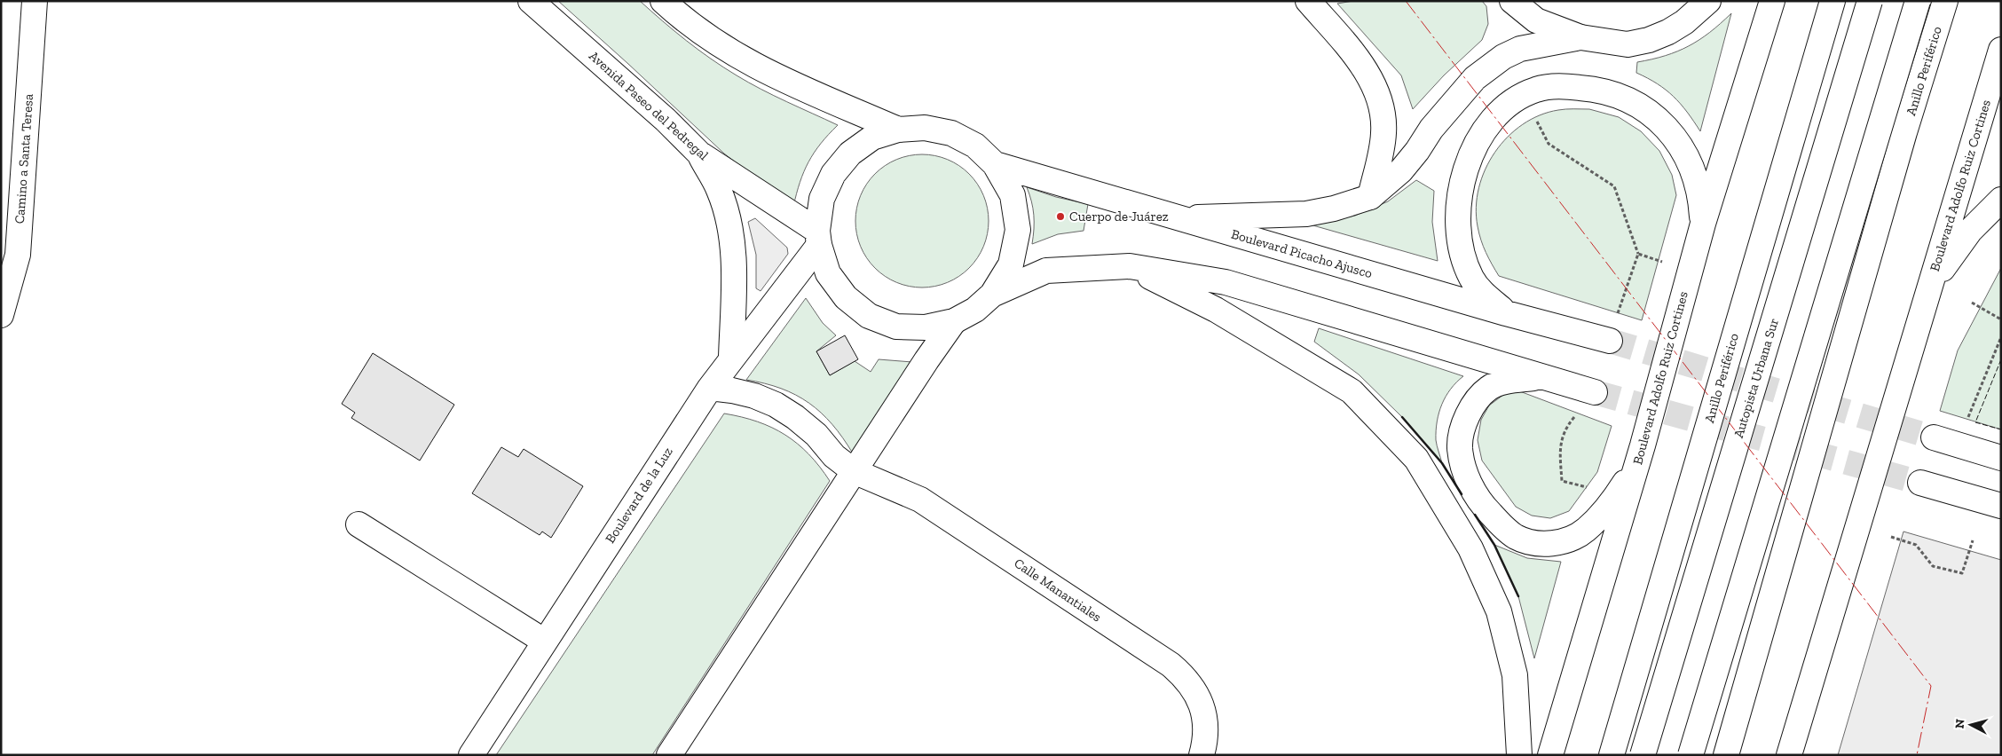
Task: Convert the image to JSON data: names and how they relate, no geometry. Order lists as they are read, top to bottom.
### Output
{
  "streets": {
    "main road": [
      "Anillo Periférico",
      "Avenida Paseo del Pedregal",
      "Camino a Santa Teresa",
      "Boulevard Adolfo Ruiz Cortines",
      "Boulevard Picacho Ajusco",
      "Autopista Urbana Sur",
      "Boulevard de la Luz",
      "Calle Manantiales"
    ]
  },
  "crossings": [
    ["Avenida Paseo del Pedregal", "Boulevard de la Luz"],
    ["Boulevard de la Luz", "Calle Manantiales"]
  ],
  "places": ["Cuerpo de Juárez"],
  "north": "left"
}
